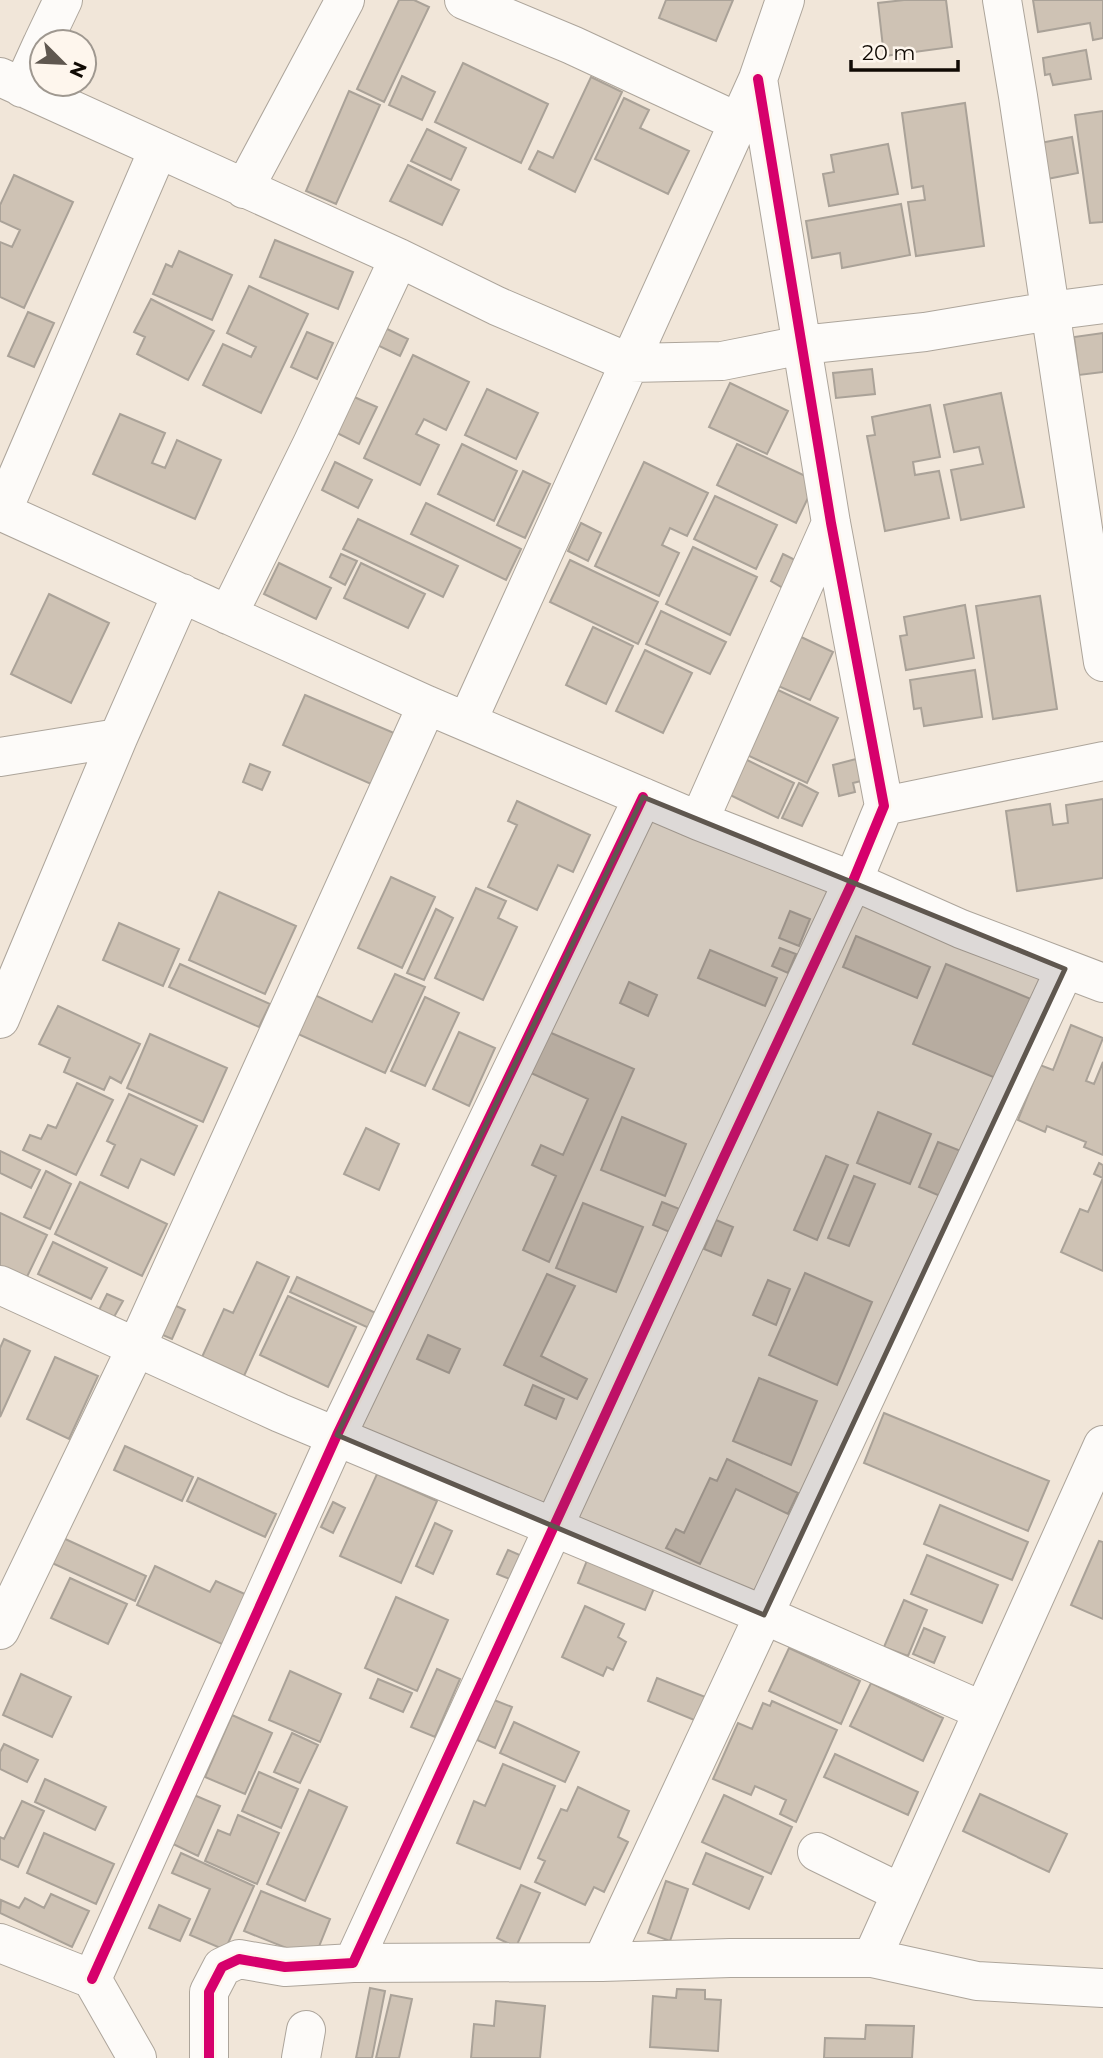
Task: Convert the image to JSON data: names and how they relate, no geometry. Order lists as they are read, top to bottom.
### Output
{
  "scale_bar": "20 m",
  "north": "bottom right"
}
